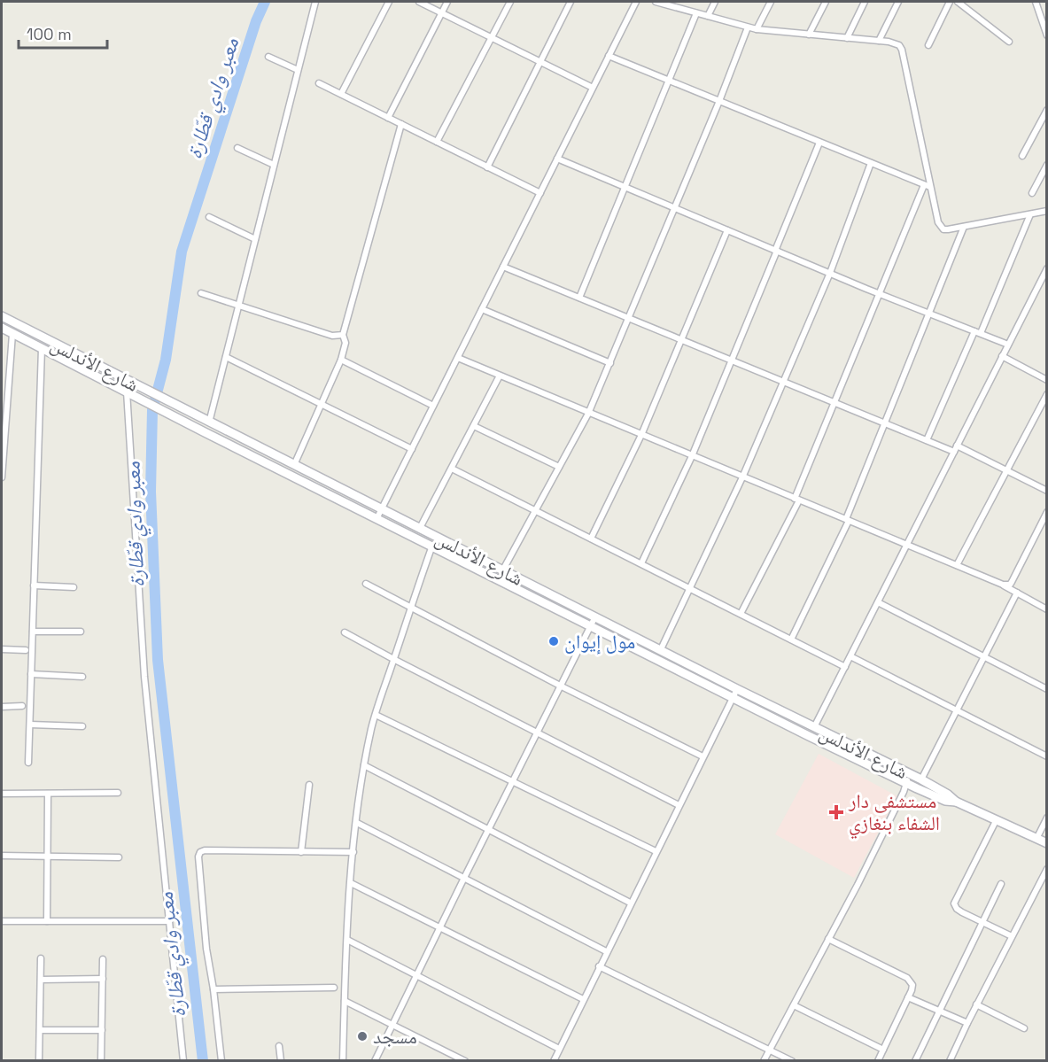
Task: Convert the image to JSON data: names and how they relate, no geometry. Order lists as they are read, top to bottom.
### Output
{
  "streets": {
    "main road": ["شارع الأندلس"]
  },
  "water": ["معبر وادي قطّارة"],
  "places": {
    "other": ["مول إيوان", "مسجد"],
    "health": ["مستشفى دار الشفاء بنغازي"]
  },
  "scale_bar": "100 m"
}
